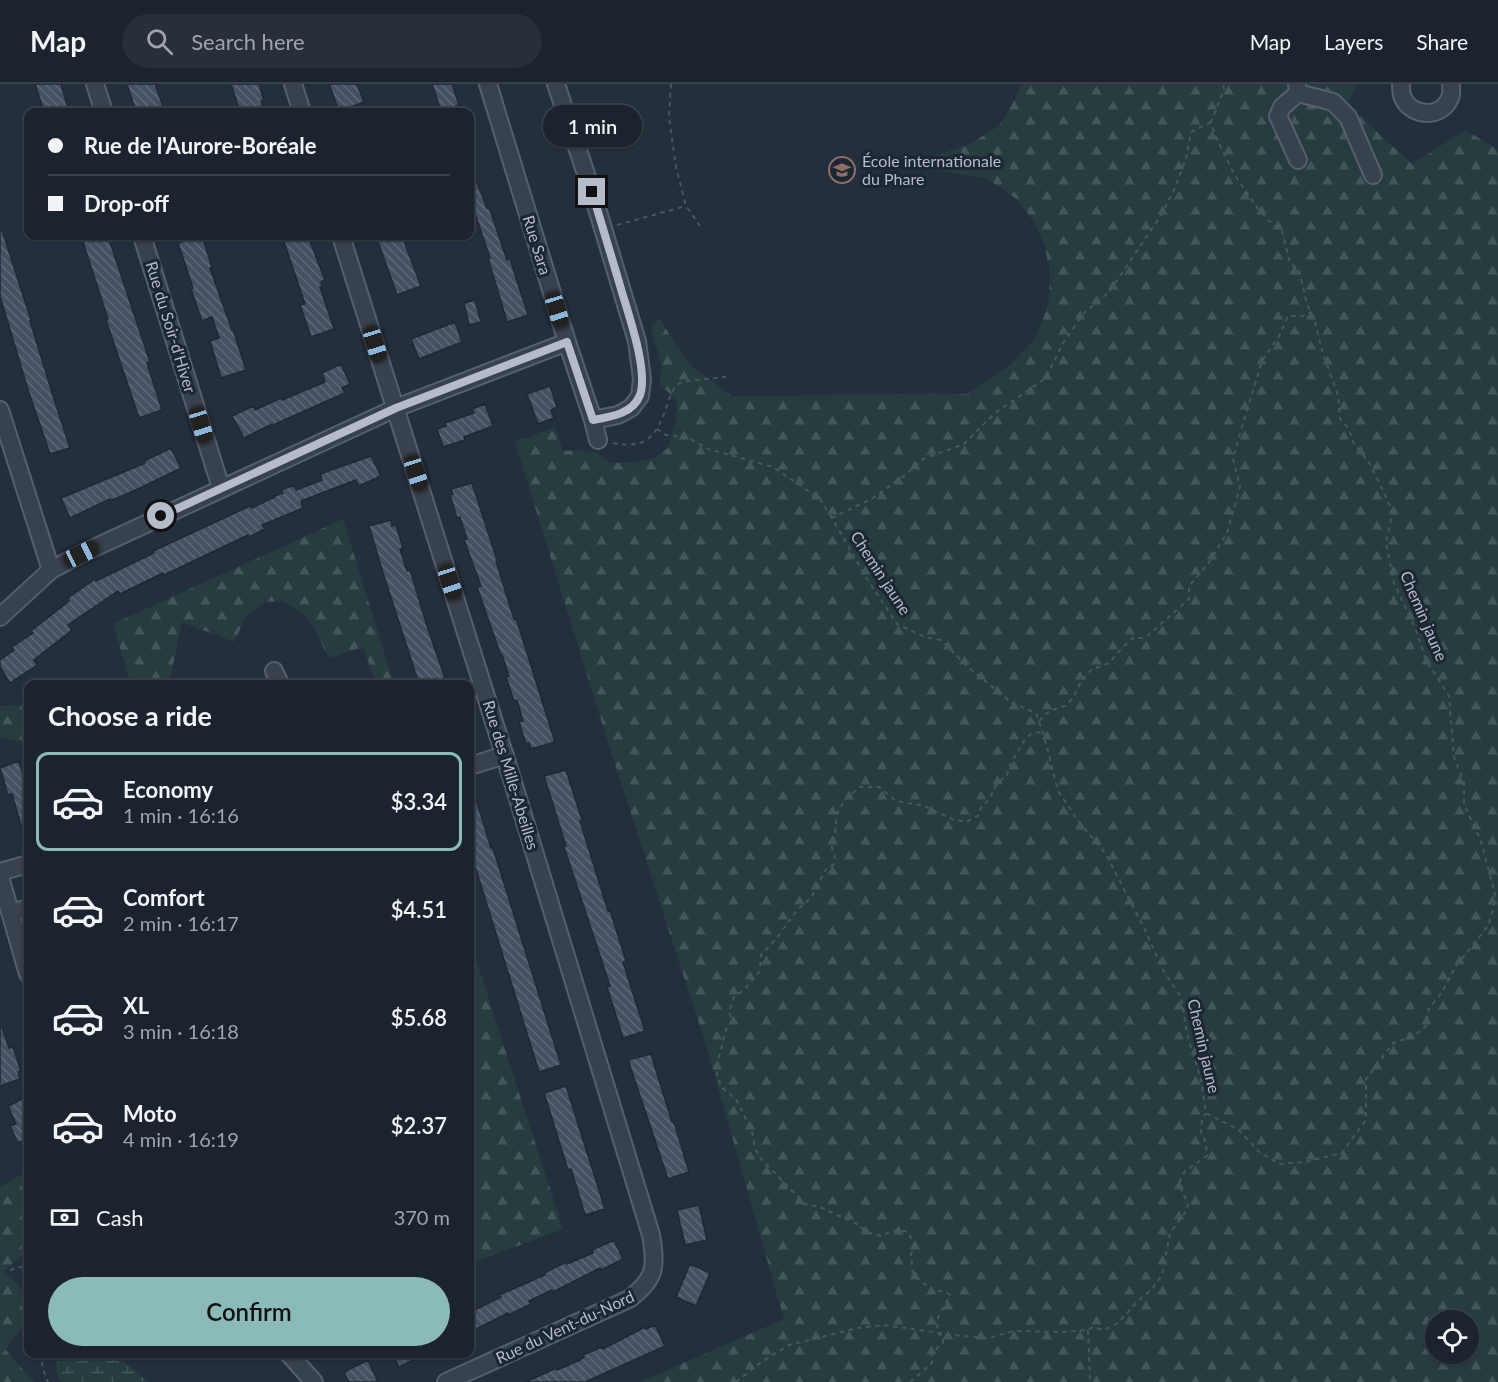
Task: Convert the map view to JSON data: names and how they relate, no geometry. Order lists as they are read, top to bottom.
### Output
{
  "streets": {
    "street": [
      "Rue Sara",
      "Rue du Soir-d'Hiver",
      "Rue des Mille-Abeilles",
      "Rue du Vent-du-Nord"
    ],
    "path": ["Chemin jaune"]
  },
  "crossings": [
    ["Rue des Mille-Abeilles", "Rue du Vent-du-Nord"]
  ],
  "places": {
    "school or university": ["École internationale du Phare"]
  },
  "page": {
    "header": "Map",
    "search": "Search here",
    "nav": ["Map", "Layers", "Share"],
    "bubble": "1 min",
    "banner": ["Rue de l'Aurore-Boréale", "Drop-off"],
    "heading": "Choose a ride",
    "list": [
      {
        "name": "Economy",
        "note": "1 min · 16:16",
        "value": "$3.34"
      },
      {
        "name": "Comfort",
        "note": "2 min · 16:17",
        "value": "$4.51"
      },
      {
        "name": "XL",
        "note": "3 min · 16:18",
        "value": "$5.68"
      },
      {
        "name": "Moto",
        "note": "4 min · 16:19",
        "value": "$2.37"
      }
    ],
    "pay": ["Cash", "370 m"],
    "buttons": "Confirm"
  }
}
